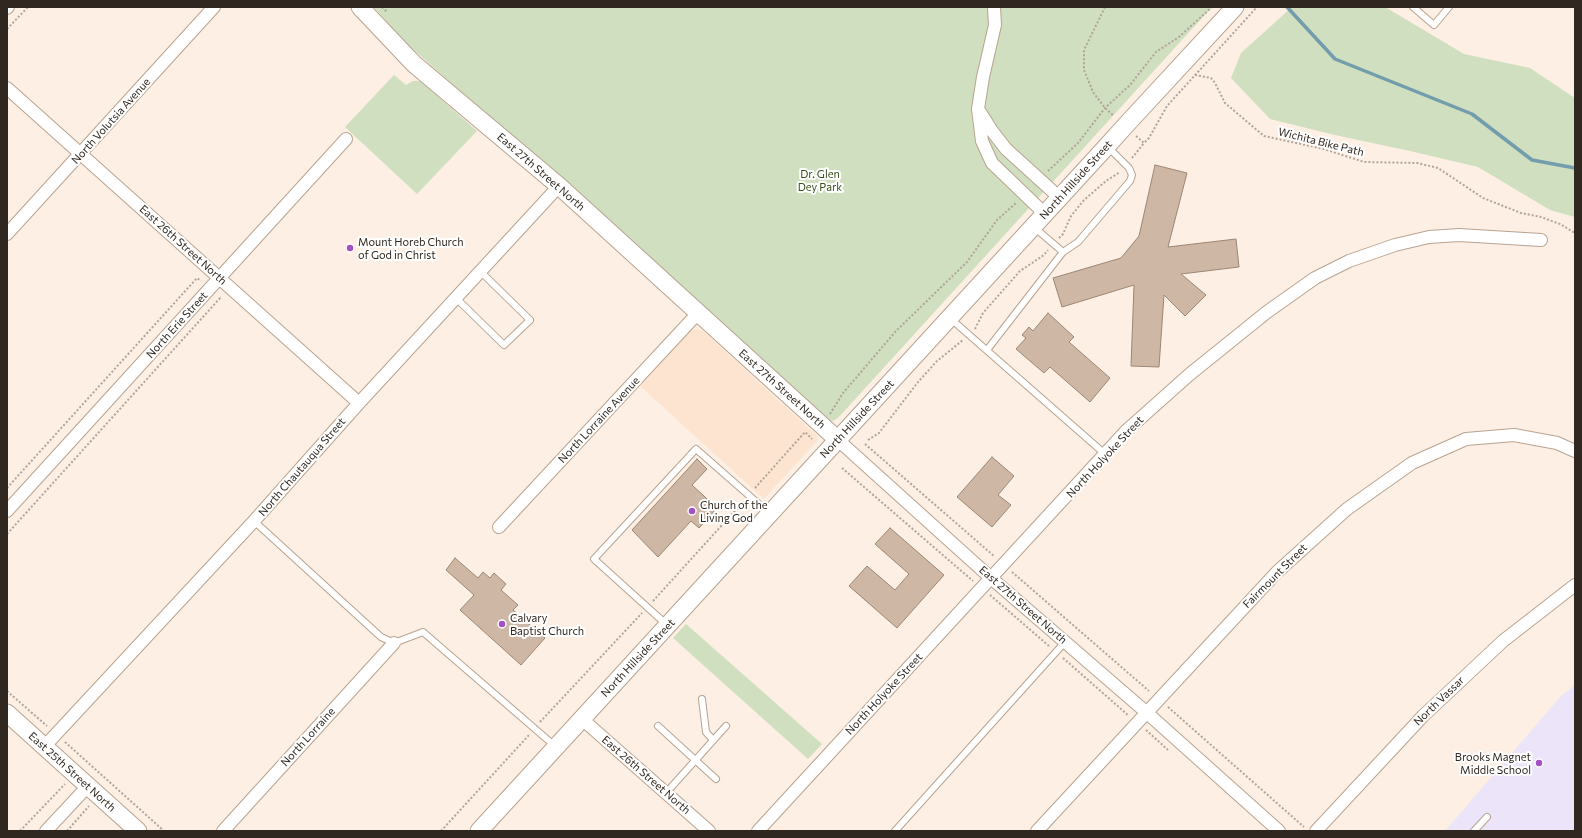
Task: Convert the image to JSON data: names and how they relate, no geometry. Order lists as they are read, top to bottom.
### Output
{
  "streets": {
    "main road": ["East 27th Street North", "North Hillside Street", "East 25th Street North"],
    "street": [
      "North Volutsia Avenue",
      "East 26th Street North",
      "North Erie Street",
      "North Lorraine Avenue",
      "North Holyoke Street",
      "North Chautauqua Street",
      "Fairmount Street",
      "North Vassar",
      "North Lorraine"
    ],
    "path": ["Wichita Bike Path"]
  },
  "crossings": [
    ["North Volutsia Avenue", "East 26th Street North"],
    ["East 27th Street North", "North Hillside Street"],
    ["East 27th Street North", "North Lorraine Avenue"],
    ["East 27th Street North", "North Holyoke Street"],
    ["East 27th Street North", "North Chautauqua Street"],
    ["East 27th Street North", "Fairmount Street"],
    ["North Hillside Street", "East 26th Street North"],
    ["East 26th Street North", "North Erie Street"],
    ["East 26th Street North", "North Chautauqua Street"],
    ["North Chautauqua Street", "East 25th Street North"]
  ],
  "parks": ["Dr. Glen Dey Park"],
  "places": [
    "Mount Horeb Church of God in Christ",
    "Church of the Living God",
    "Calvary Baptist Church",
    "Brooks Magnet Middle School"
  ]
}
